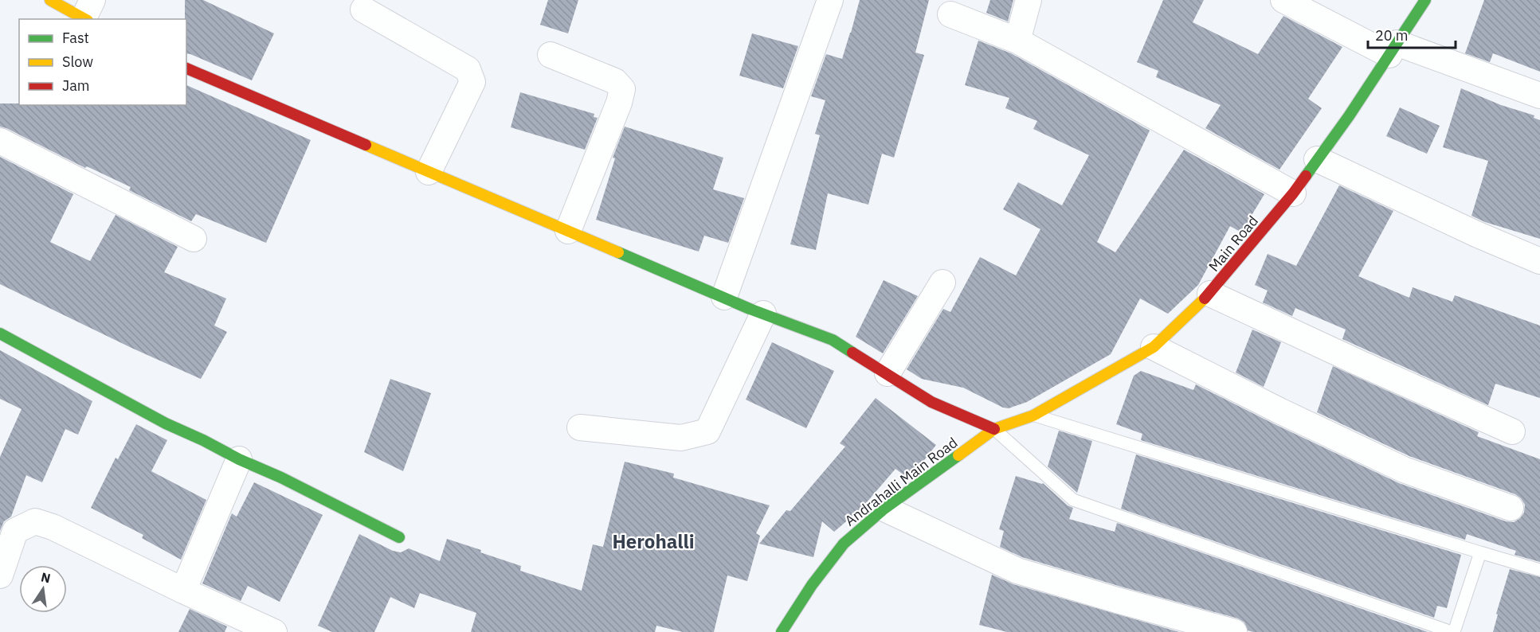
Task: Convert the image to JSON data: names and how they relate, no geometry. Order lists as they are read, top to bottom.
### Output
{
  "streets": {
    "street": ["Main Road", "Andrahalli Main Road"]
  },
  "crossings": [
    ["Main Road", "Andrahalli Main Road"]
  ],
  "districts": ["Herohalli"],
  "legend": ["Fast", "Slow", "Jam"],
  "scale_bar": "20 m",
  "north": "top"
}
